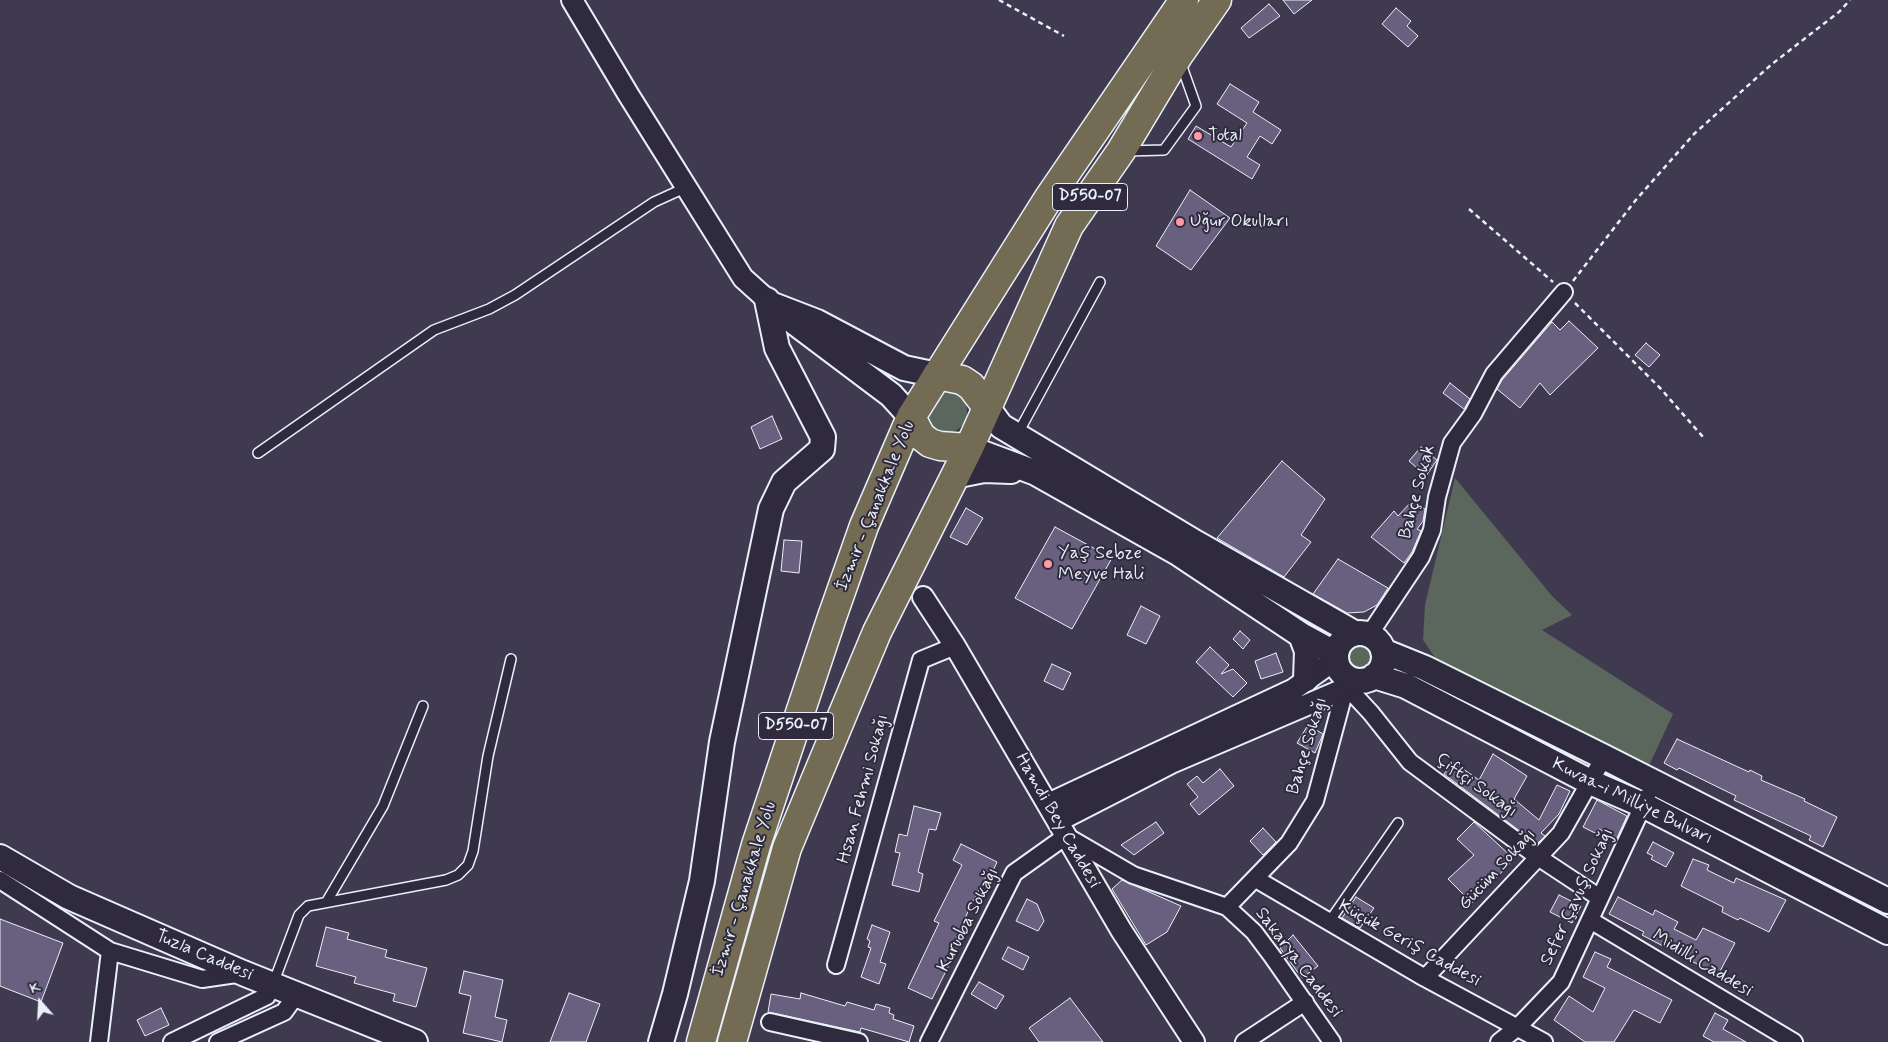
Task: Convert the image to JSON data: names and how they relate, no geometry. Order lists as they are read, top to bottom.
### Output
{
  "streets": {
    "highway": ["D550-07", "İzmir - Çanakkale Yolu"],
    "main road": ["Kuvaa-i Milliye Bulvarı", "Tuzla Caddesi"],
    "street": [
      "Bahçe Sokak",
      "Bahçe Sokağı",
      "Çiftçi Sokağı",
      "Hsan Fehmi Sokağı",
      "Hamdi Bey Caddesi",
      "Gücüm Sokağı",
      "Sefer Çavuş Sokağı",
      "Kuruoba Sokağı",
      "Küçük Geriş Caddesi",
      "Sakarya Caddesi",
      "Midilli Caddesi"
    ]
  },
  "crossings": [
    ["Bahçe Sokak", "Bahçe Sokağı"],
    ["Bahçe Sokak", "Çiftçi Sokağı"],
    ["Bahçe Sokak", "Kuvaa-i Milliye Bulvarı"],
    ["İzmir - Çanakkale Yolu", "Kuvaa-i Milliye Bulvarı"],
    ["Bahçe Sokağı", "Çiftçi Sokağı"],
    ["Bahçe Sokağı", "Kuvaa-i Milliye Bulvarı"],
    ["Bahçe Sokağı", "Küçük Geriş Caddesi"],
    ["Bahçe Sokağı", "Sakarya Caddesi"],
    ["Çiftçi Sokağı", "Kuvaa-i Milliye Bulvarı"],
    ["Çiftçi Sokağı", "Gücüm Sokağı"],
    ["Çiftçi Sokağı", "Sefer Çavuş Sokağı"],
    ["Hsan Fehmi Sokağı", "Hamdi Bey Caddesi"],
    ["Kuvaa-i Milliye Bulvarı", "Gücüm Sokağı"],
    ["Kuvaa-i Milliye Bulvarı", "Sefer Çavuş Sokağı"],
    ["Hamdi Bey Caddesi", "Kuruoba Sokağı"],
    ["Hamdi Bey Caddesi", "Sakarya Caddesi"],
    ["Gücüm Sokağı", "Küçük Geriş Caddesi"],
    ["Sefer Çavuş Sokağı", "Küçük Geriş Caddesi"],
    ["Sefer Çavuş Sokağı", "Midilli Caddesi"],
    ["Kuruoba Sokağı", "Sakarya Caddesi"]
  ],
  "places": ["Total", "Uğur Okulları", "Yaş Sebze Meyve Hali"],
  "north": "top"
}
